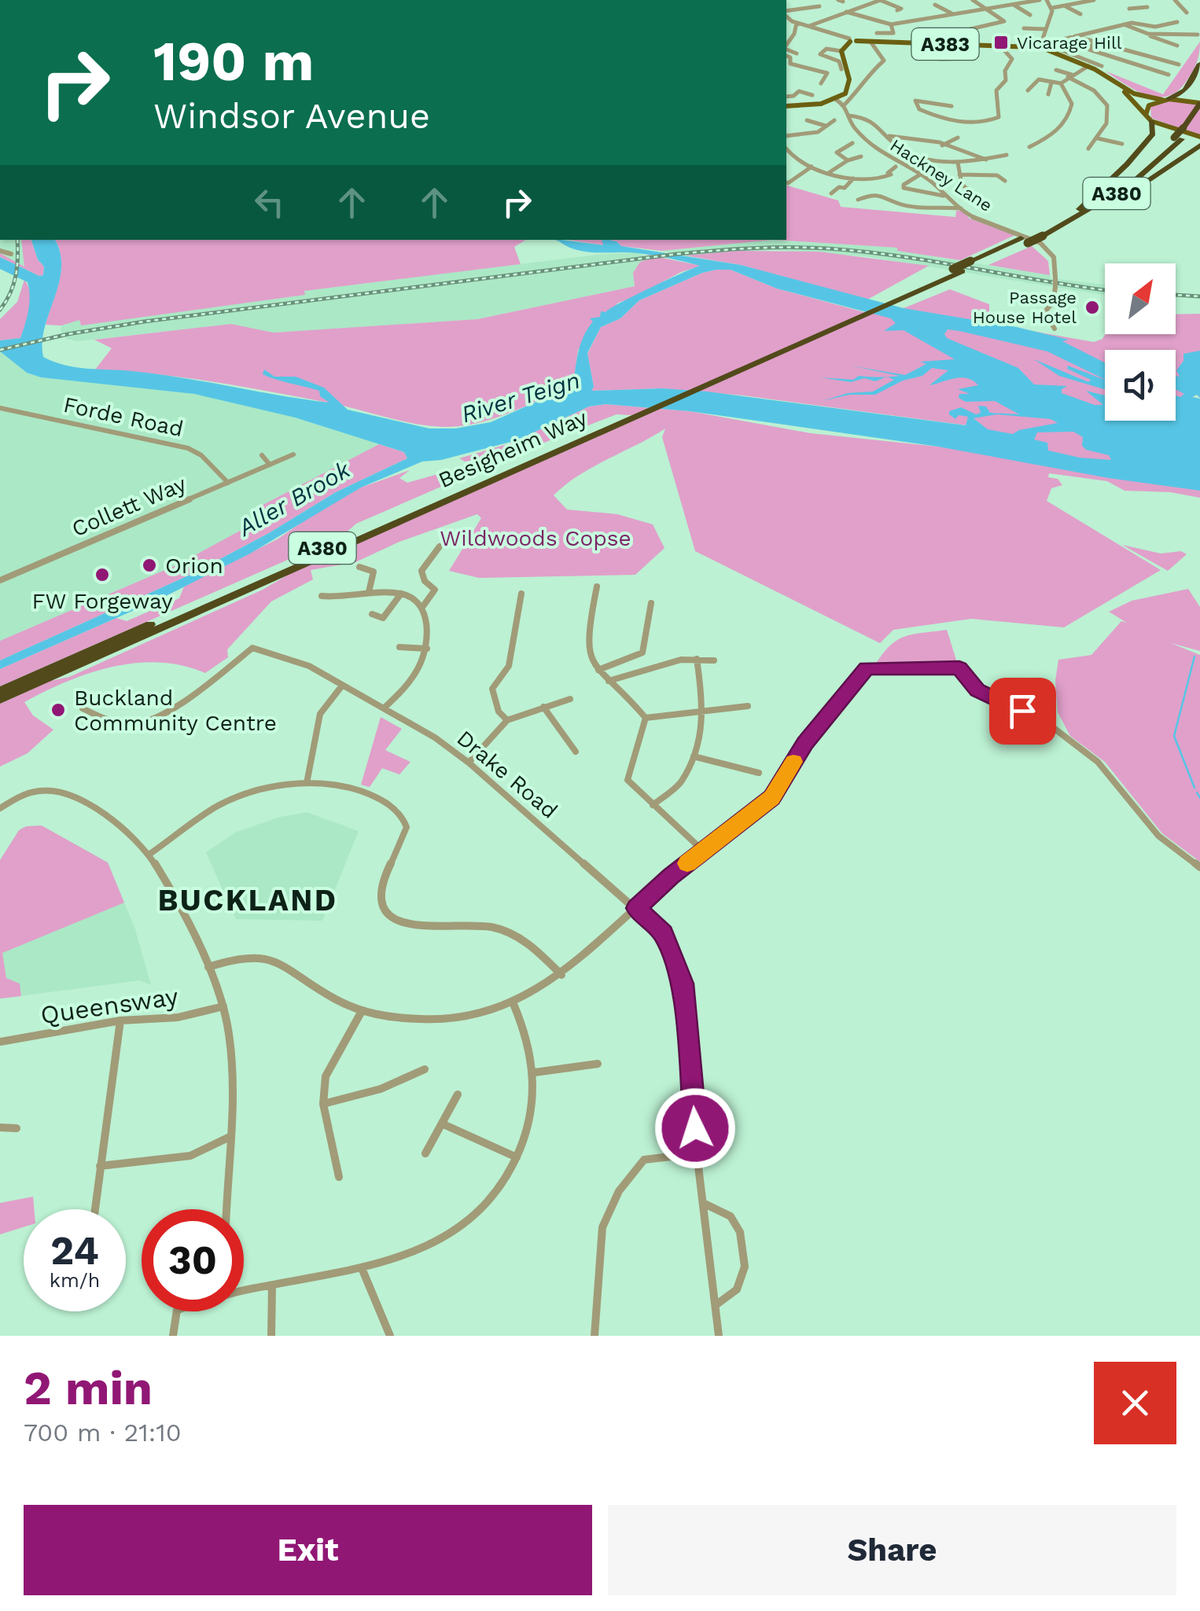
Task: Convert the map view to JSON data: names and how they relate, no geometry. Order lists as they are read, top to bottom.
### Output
{
  "streets": {
    "highway": ["A380", "Besigheim Way"],
    "main road": ["A383"],
    "street": [
      "Hackney Lane",
      "Forde Road",
      "Collett Way",
      "Drake Road",
      "Queensway"
    ]
  },
  "crossings": [
    ["A383", "A380"],
    ["A380", "Besigheim Way"],
    ["Forde Road", "Collett Way"]
  ],
  "districts": ["BUCKLAND"],
  "water": ["River Teign", "Aller Brook"],
  "parks": ["Wildwoods Copse"],
  "places": {
    "transit": ["Vicarage Hill"],
    "other": [
      "Passage House Hotel",
      "Orion",
      "FW Forgeway",
      "Buckland Community Centre"
    ]
  },
  "north": "top right",
  "page": {
    "turn": ["190 m", "Windsor Avenue"],
    "speed": "24 km/h",
    "limit": "30",
    "heading": ["2 min", "700 m · 21:10"],
    "buttons": ["Exit", "Share"]
  }
}
